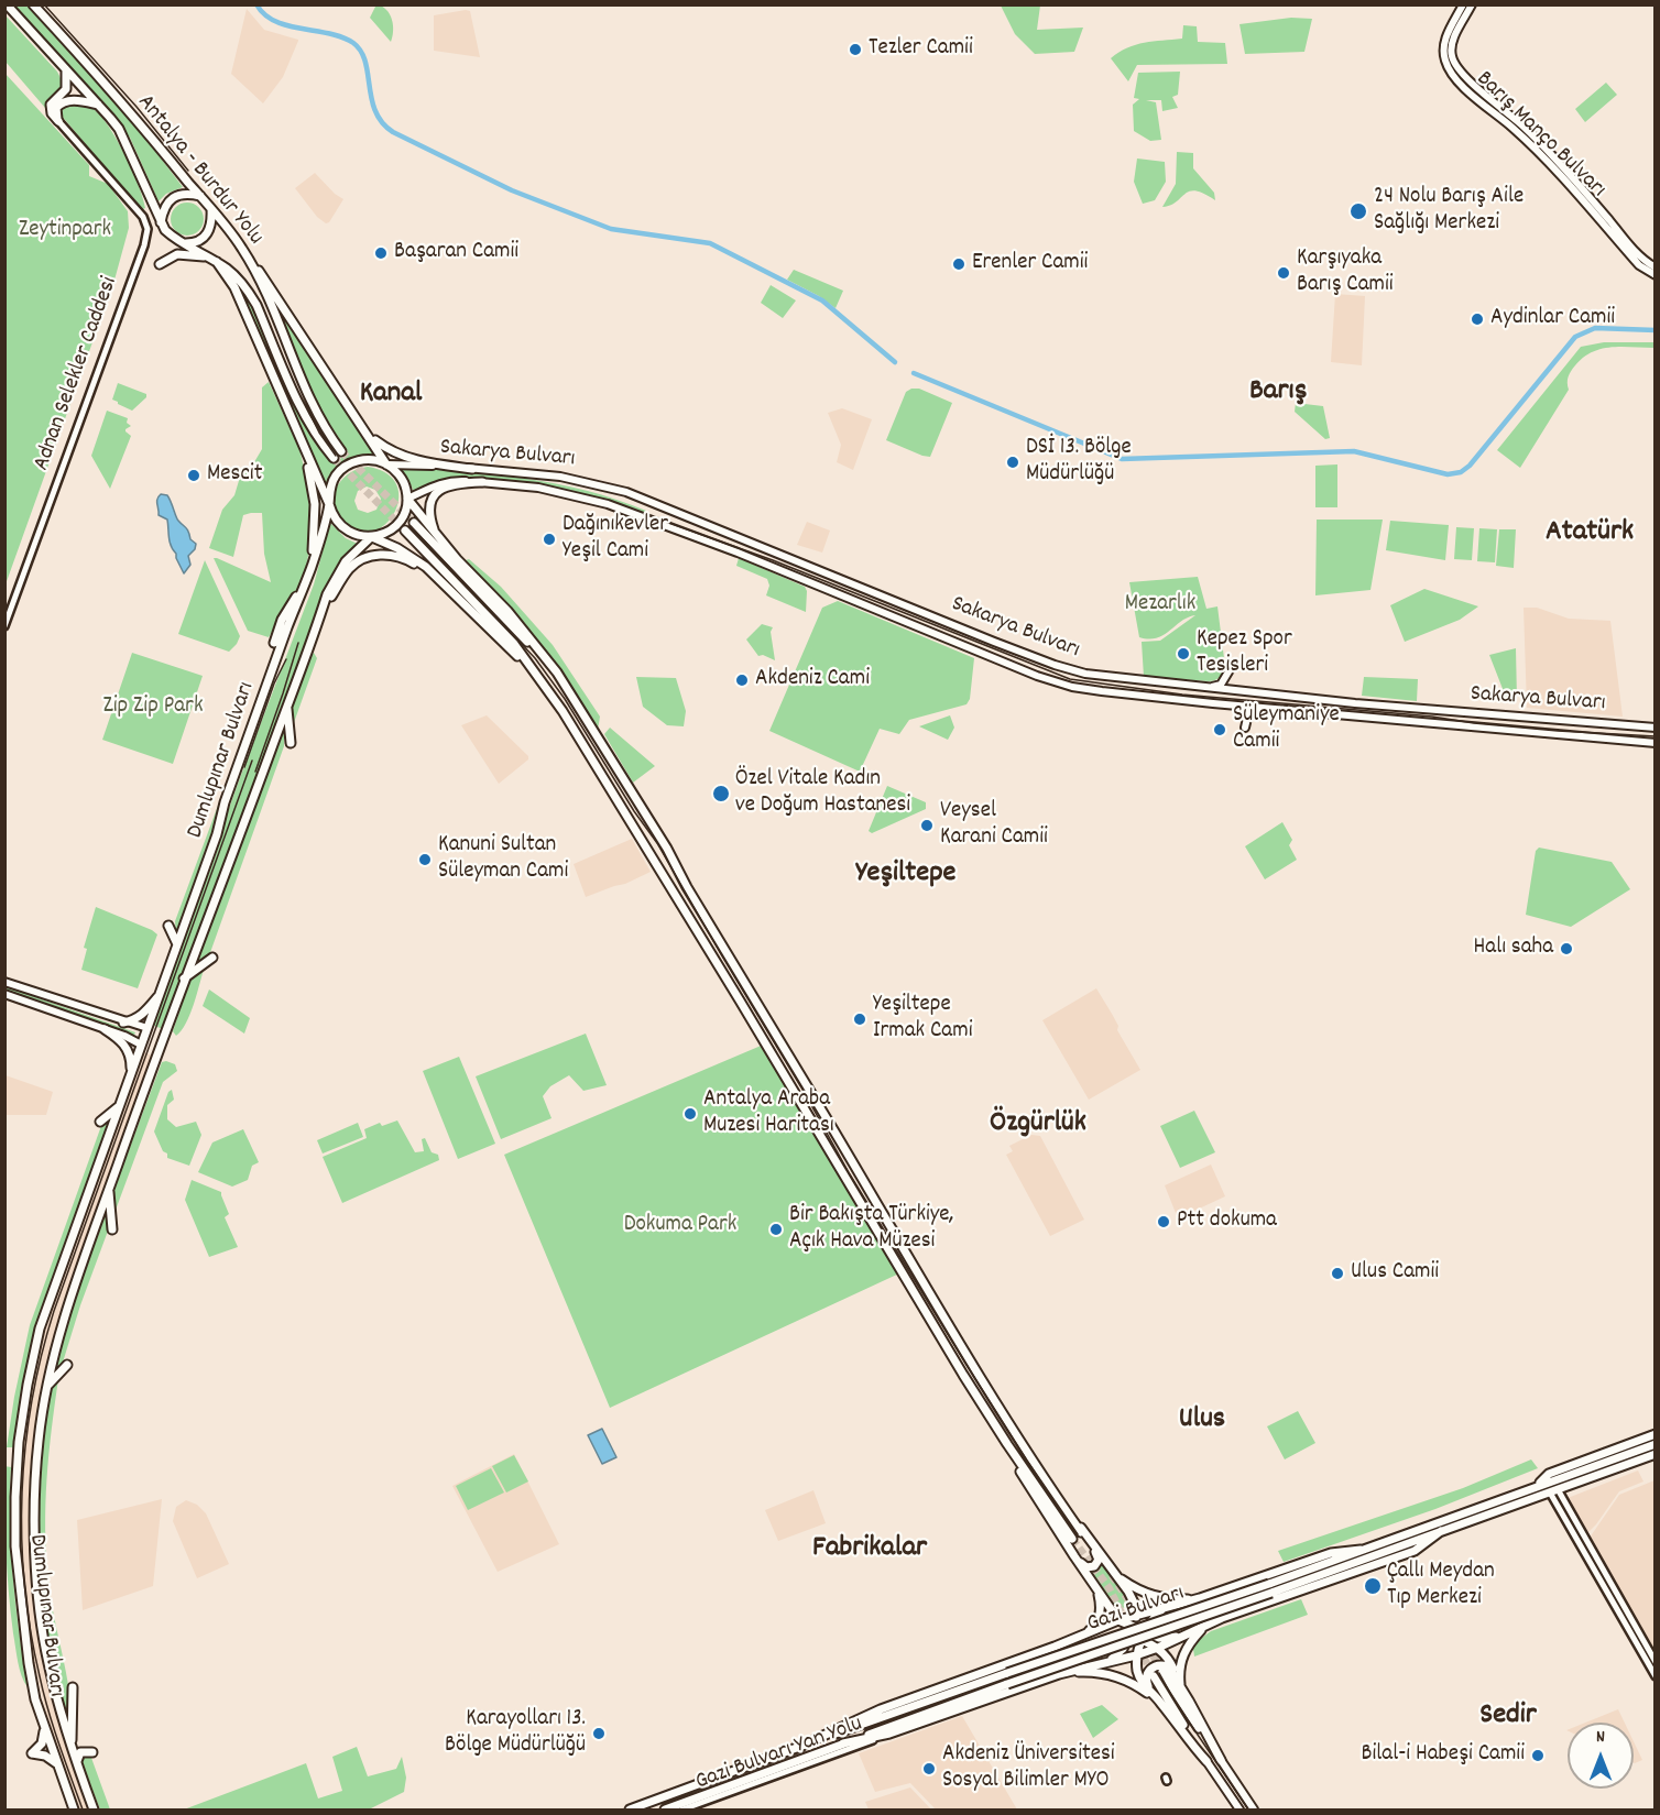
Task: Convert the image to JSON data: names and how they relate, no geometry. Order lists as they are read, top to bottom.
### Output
{
  "streets": {
    "highway": ["Antalya - Burdur Yolu", "Dumlupınar Bulvarı", "Gazi Bulvarı"],
    "main road": [
      "Barış Manço Bulvarı",
      "Adnan Selekler Caddesi",
      "Sakarya Bulvarı",
      "Gazi Bulvarı Yan Yolu"
    ]
  },
  "crossings": [
    ["Sakarya Bulvarı", "Dumlupınar Bulvarı"]
  ],
  "districts": [
    "Barış",
    "Kanal",
    "Atatürk",
    "Yeşiltepe",
    "Özgürlük",
    "Ulus",
    "Fabrikalar",
    "Sedir"
  ],
  "parks": [
    "Zeytinpark",
    "Mezarlık",
    "Zip Zip Park",
    "Dokuma Park"
  ],
  "places": [
    "Tezler Camii",
    "24 Nolu Barış Aile Sağlığı Merkezi",
    "Başaran Camii",
    "Erenler Camii",
    "Karşıyaka Barış Camii",
    "Aydinlar Camii",
    "DSİ 13. Bölge Müdürlüğü",
    "Mescit",
    "Dağınıkevler Yeşil Cami",
    "Kepez Spor Tesisleri",
    "Akdeniz Cami",
    "Süleymaniye Camii",
    "Özel Vitale Kadın ve Doğum Hastanesi",
    "Veysel Karani Camii",
    "Kanuni Sultan Süleyman Cami",
    "Halı saha",
    "Yeşiltepe Irmak Cami",
    "Antalya Araba Muzesi Haritası",
    "Ptt dokuma",
    "Bir Bakışta Türkiye, Açık Hava Müzesi",
    "Ulus Camii",
    "Çallı Meydan Tıp Merkezi",
    "Karayolları 13. Bölge Müdürlüğü",
    "Bilal-i Habeşi Camii",
    "Akdeniz Üniversitesi Sosyal Bilimler MYO"
  ],
  "north": "top"
}
